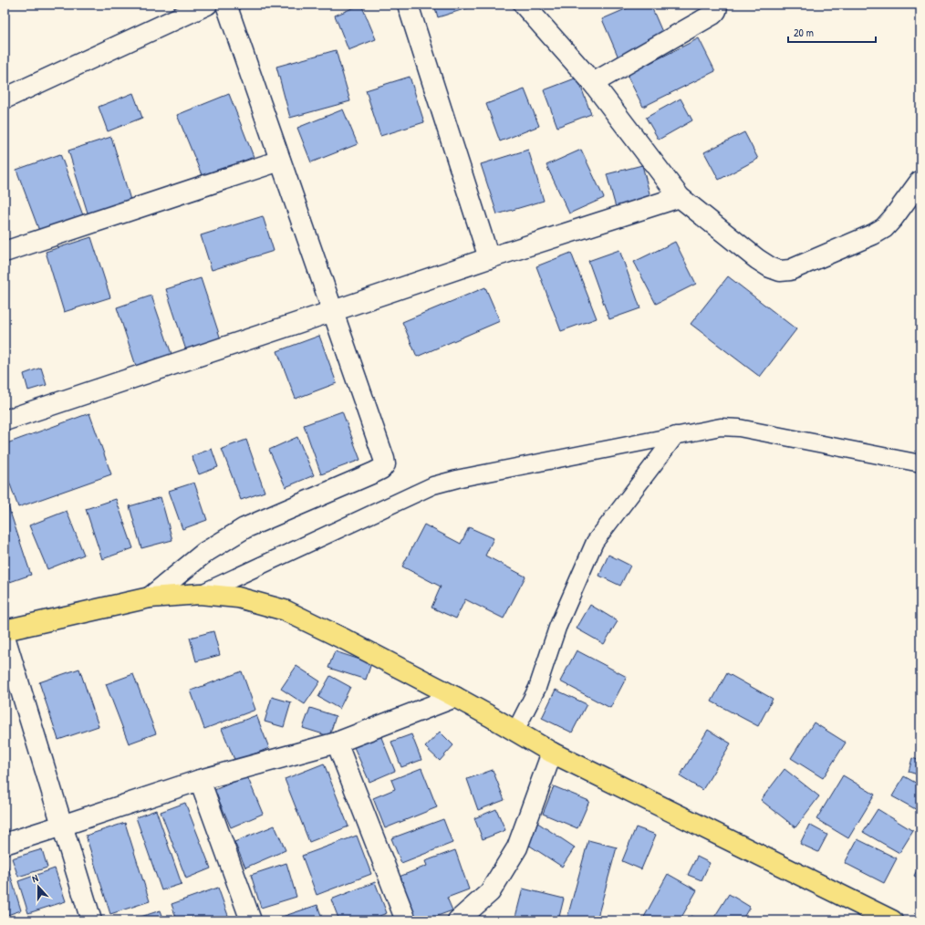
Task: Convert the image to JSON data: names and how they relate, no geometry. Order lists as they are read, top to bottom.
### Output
{
  "scale_bar": "20 m",
  "north": "top"
}
